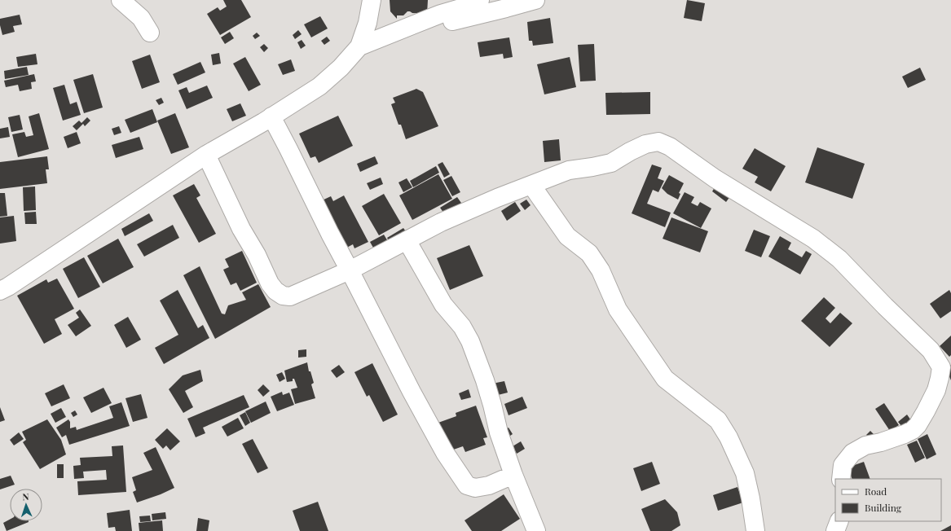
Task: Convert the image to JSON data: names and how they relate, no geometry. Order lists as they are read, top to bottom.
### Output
{
  "legend": ["Road", "Building"],
  "north": "top"
}
